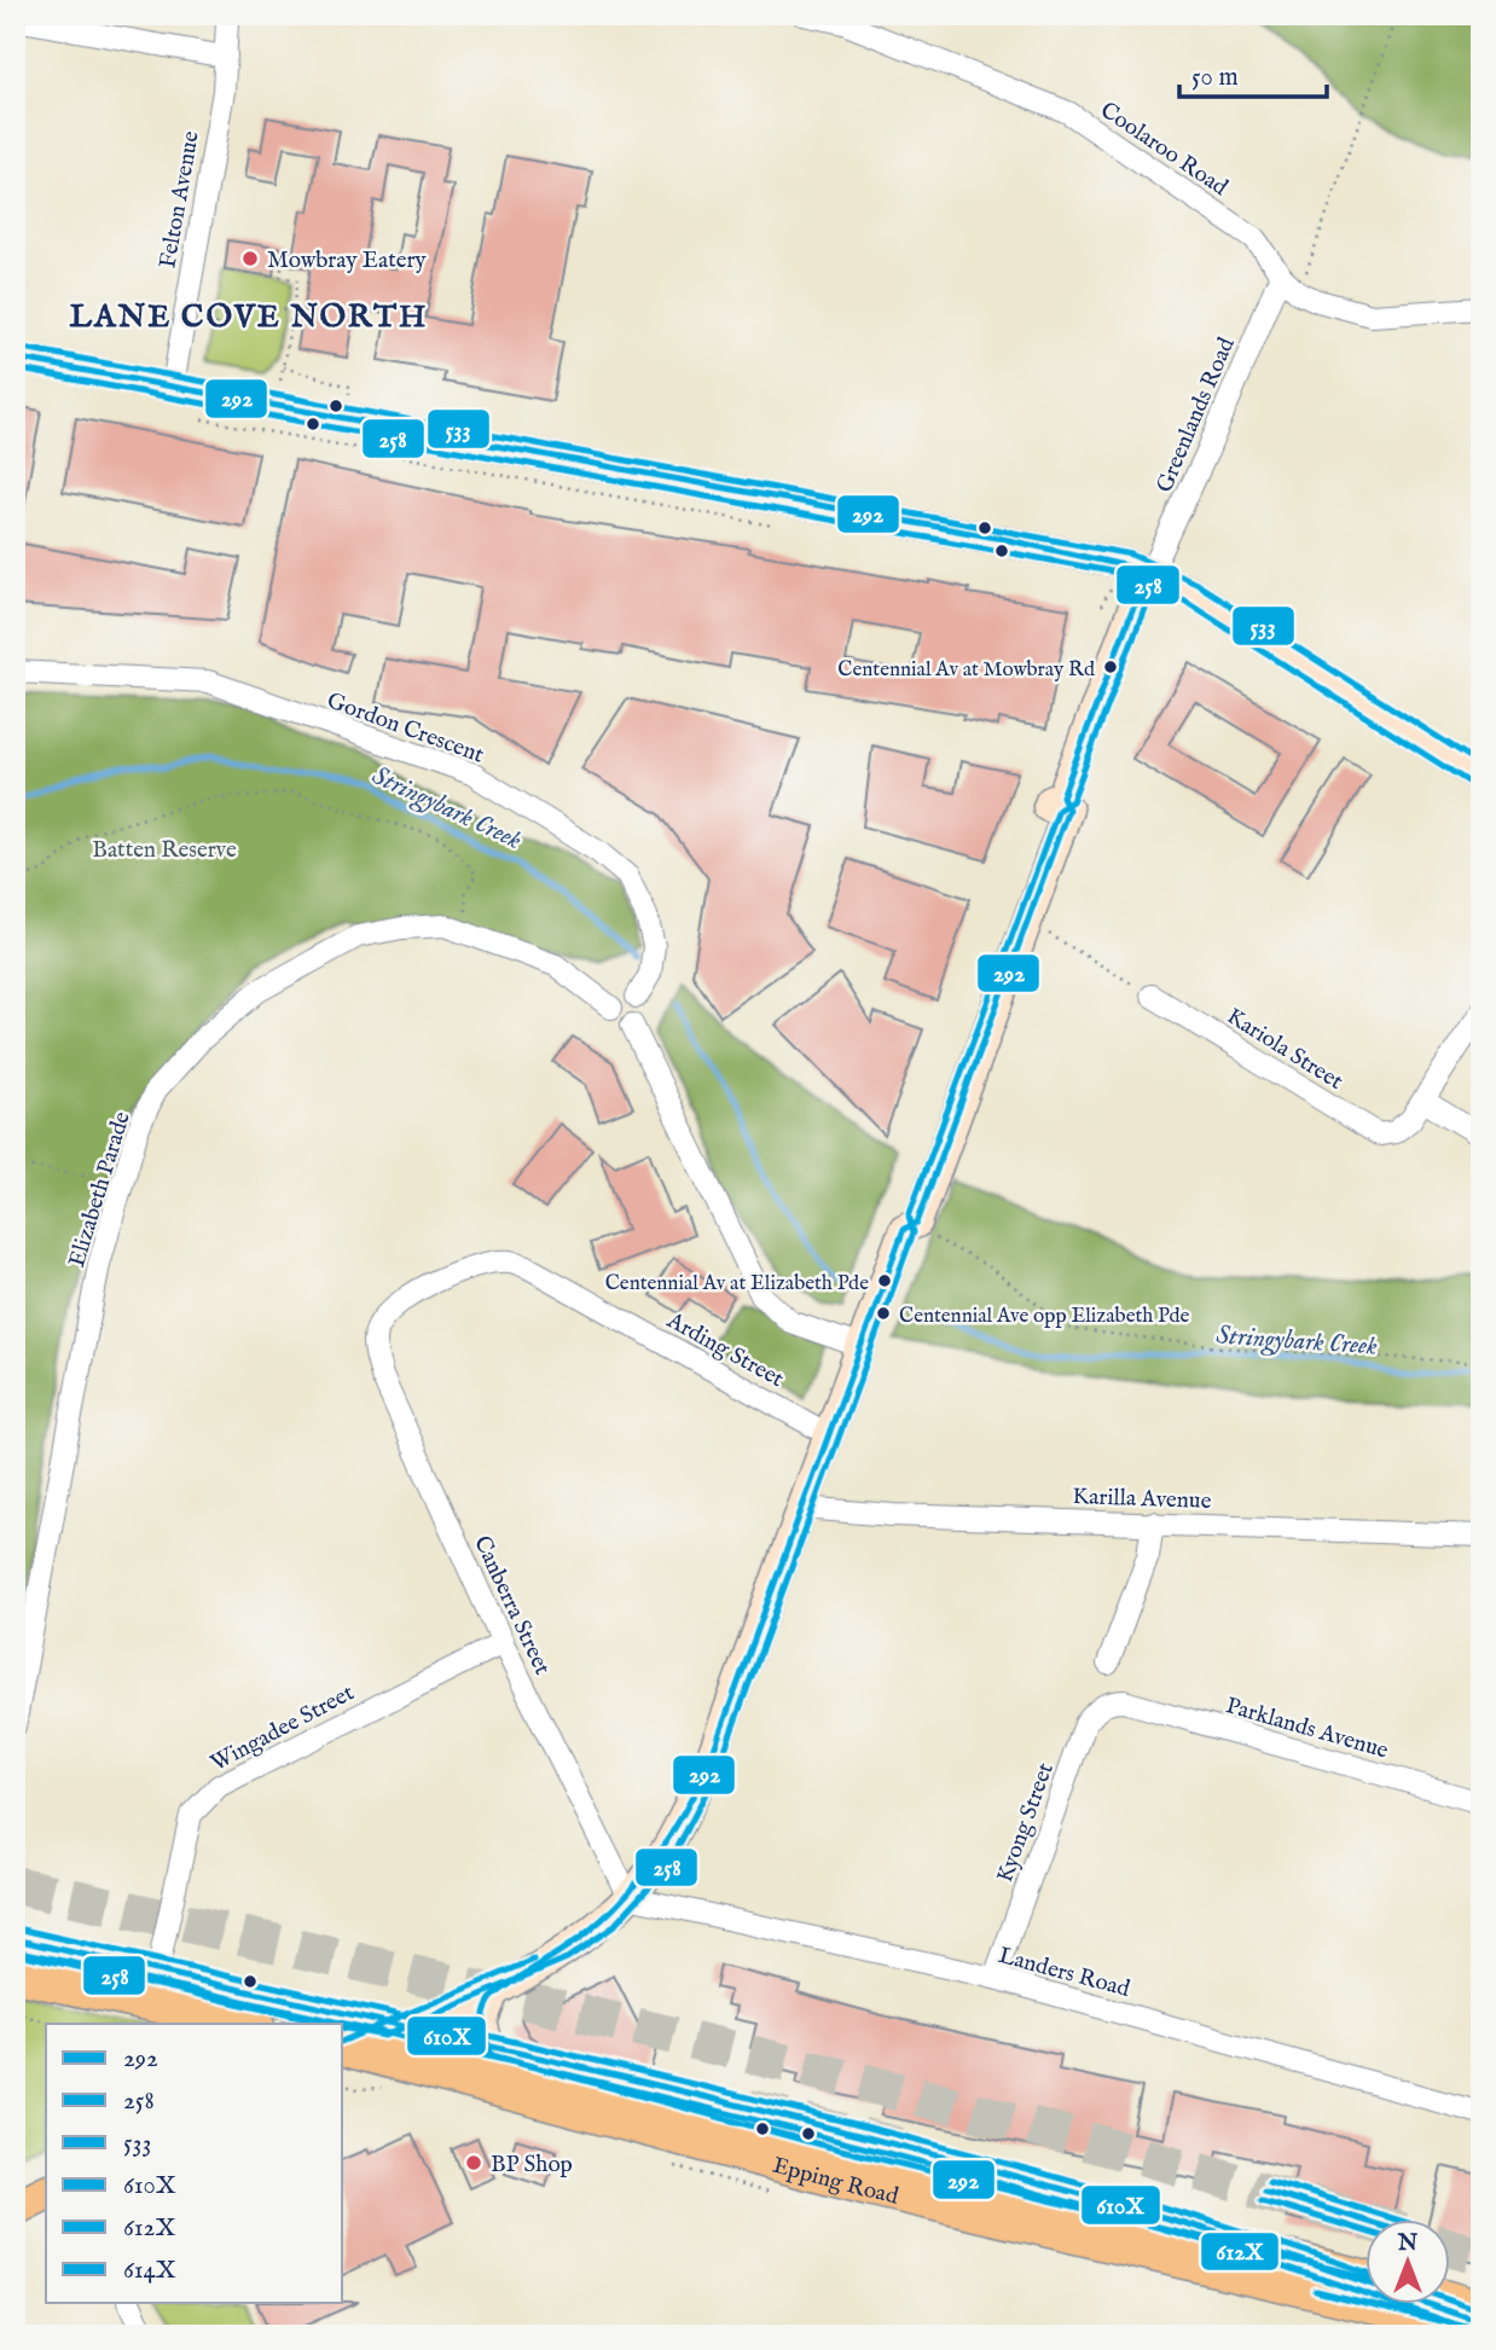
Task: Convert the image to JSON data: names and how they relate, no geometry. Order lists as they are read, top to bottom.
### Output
{
  "streets": {
    "main road": ["Epping Road"],
    "street": [
      "Coolaroo Road",
      "Felton Avenue",
      "Greenlands Road",
      "Gordon Crescent",
      "Kariola Street",
      "Elizabeth Parade",
      "Arding Street",
      "Karilla Avenue",
      "Canberra Street",
      "Wingadee Street",
      "Parklands Avenue",
      "Kyong Street",
      "Landers Road"
    ]
  },
  "crossings": [
    ["Coolaroo Road", "Greenlands Road"],
    ["Gordon Crescent", "Elizabeth Parade"],
    ["Arding Street", "Canberra Street"],
    ["Canberra Street", "Wingadee Street"],
    ["Canberra Street", "Landers Road"],
    ["Wingadee Street", "Epping Road"],
    ["Parklands Avenue", "Kyong Street"],
    ["Kyong Street", "Landers Road"]
  ],
  "districts": ["LANE COVE NORTH"],
  "water": ["Stringybark Creek"],
  "parks": ["Batten Reserve"],
  "places": [
    "Mowbray Eatery",
    "Centennial Av at Mowbray Rd",
    "Centennial Av at Elizabeth Pde",
    "Centennial Ave opp Elizabeth Pde",
    "BP Shop"
  ],
  "lines": [
    "transit line 533",
    "transit line 292",
    "transit line 258",
    "transit line 614X",
    "transit line 610X",
    "transit line 612X"
  ],
  "legend": [
    "292",
    "258",
    "533",
    "610X",
    "612X",
    "614X"
  ],
  "scale_bar": "50 m",
  "north": "top"
}
